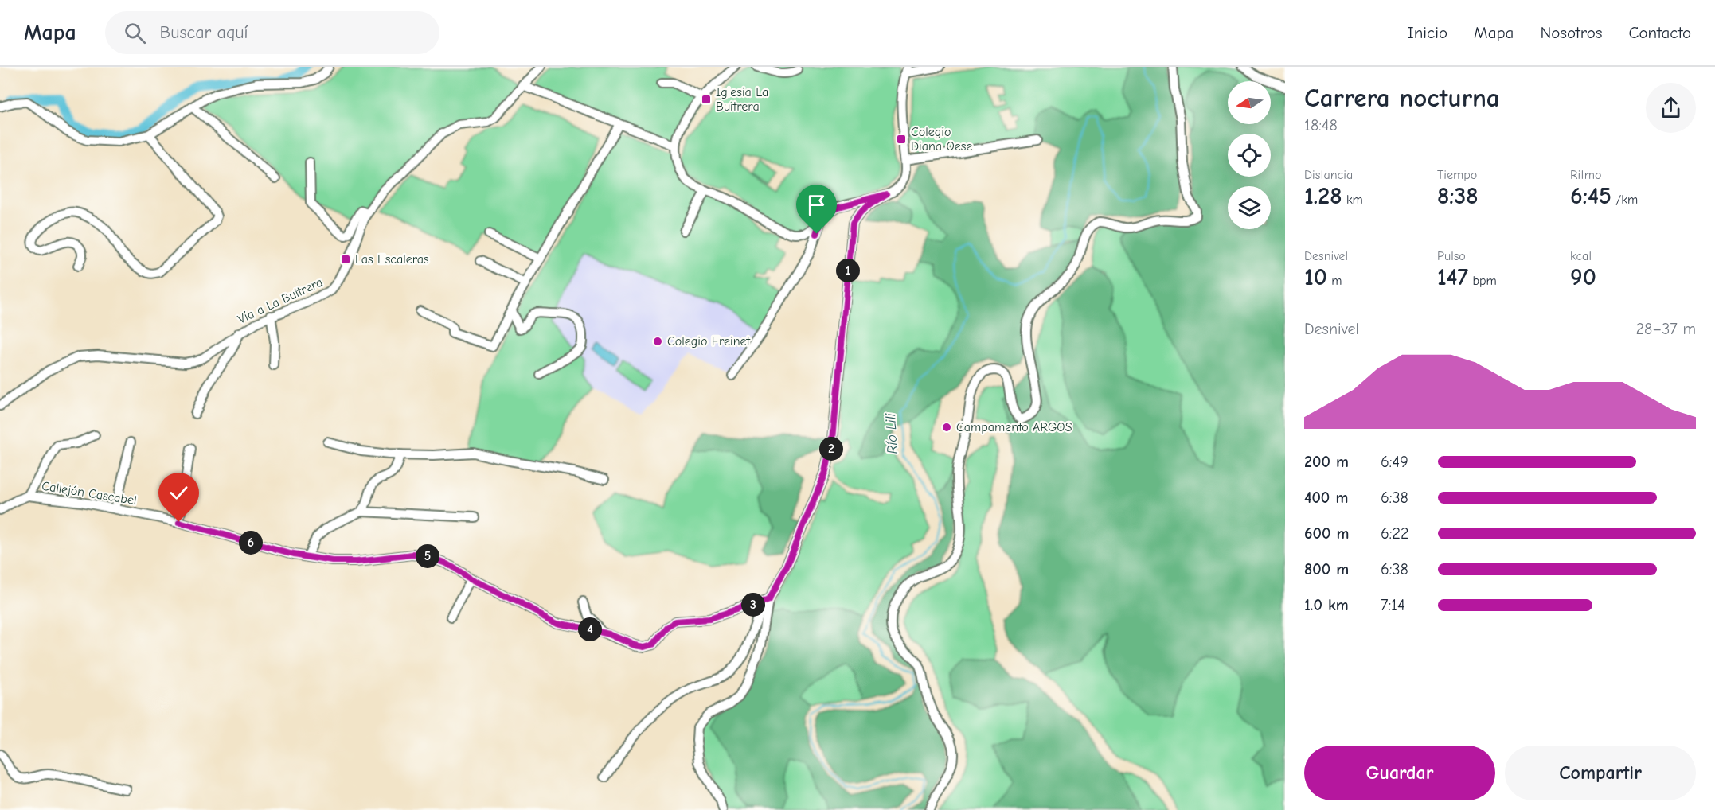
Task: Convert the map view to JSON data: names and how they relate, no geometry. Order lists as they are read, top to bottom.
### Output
{
  "streets": {
    "street": ["Vía a La Buitrera", "Callejón Cascabel"]
  },
  "water": ["Río Lili"],
  "places": {
    "transit": ["Iglesia La Buitrera", "Colegio Diana Oese", "Las Escaleras"],
    "other": ["Colegio Freinet", "Campamento ARGOS"]
  },
  "north": "left",
  "page": {
    "header": "Mapa",
    "search": "Buscar aquí",
    "nav": [
      "Inicio",
      "Mapa",
      "Nosotros",
      "Contacto"
    ],
    "heading": ["Carrera nocturna", "18:48"],
    "stats": [
      ["Distancia", "1.28 km"],
      ["Tiempo", "8:38"],
      ["Ritmo", "6:45 /km"],
      ["Desnivel", "10 m"],
      ["Pulso", "147 bpm"],
      ["kcal", "90"]
    ],
    "pins": [
      "1",
      "2",
      "6",
      "5",
      "3",
      "4"
    ],
    "chart": ["Desnivel", "28–37 m"],
    "list": [
      {
        "name": "200 m",
        "note": "6:49"
      },
      {
        "name": "400 m",
        "note": "6:38"
      },
      {
        "name": "600 m",
        "note": "6:22"
      },
      {
        "name": "800 m",
        "note": "6:38"
      },
      {
        "name": "1.0 km",
        "note": "7:14"
      }
    ],
    "buttons": ["Guardar", "Compartir"]
  }
}
